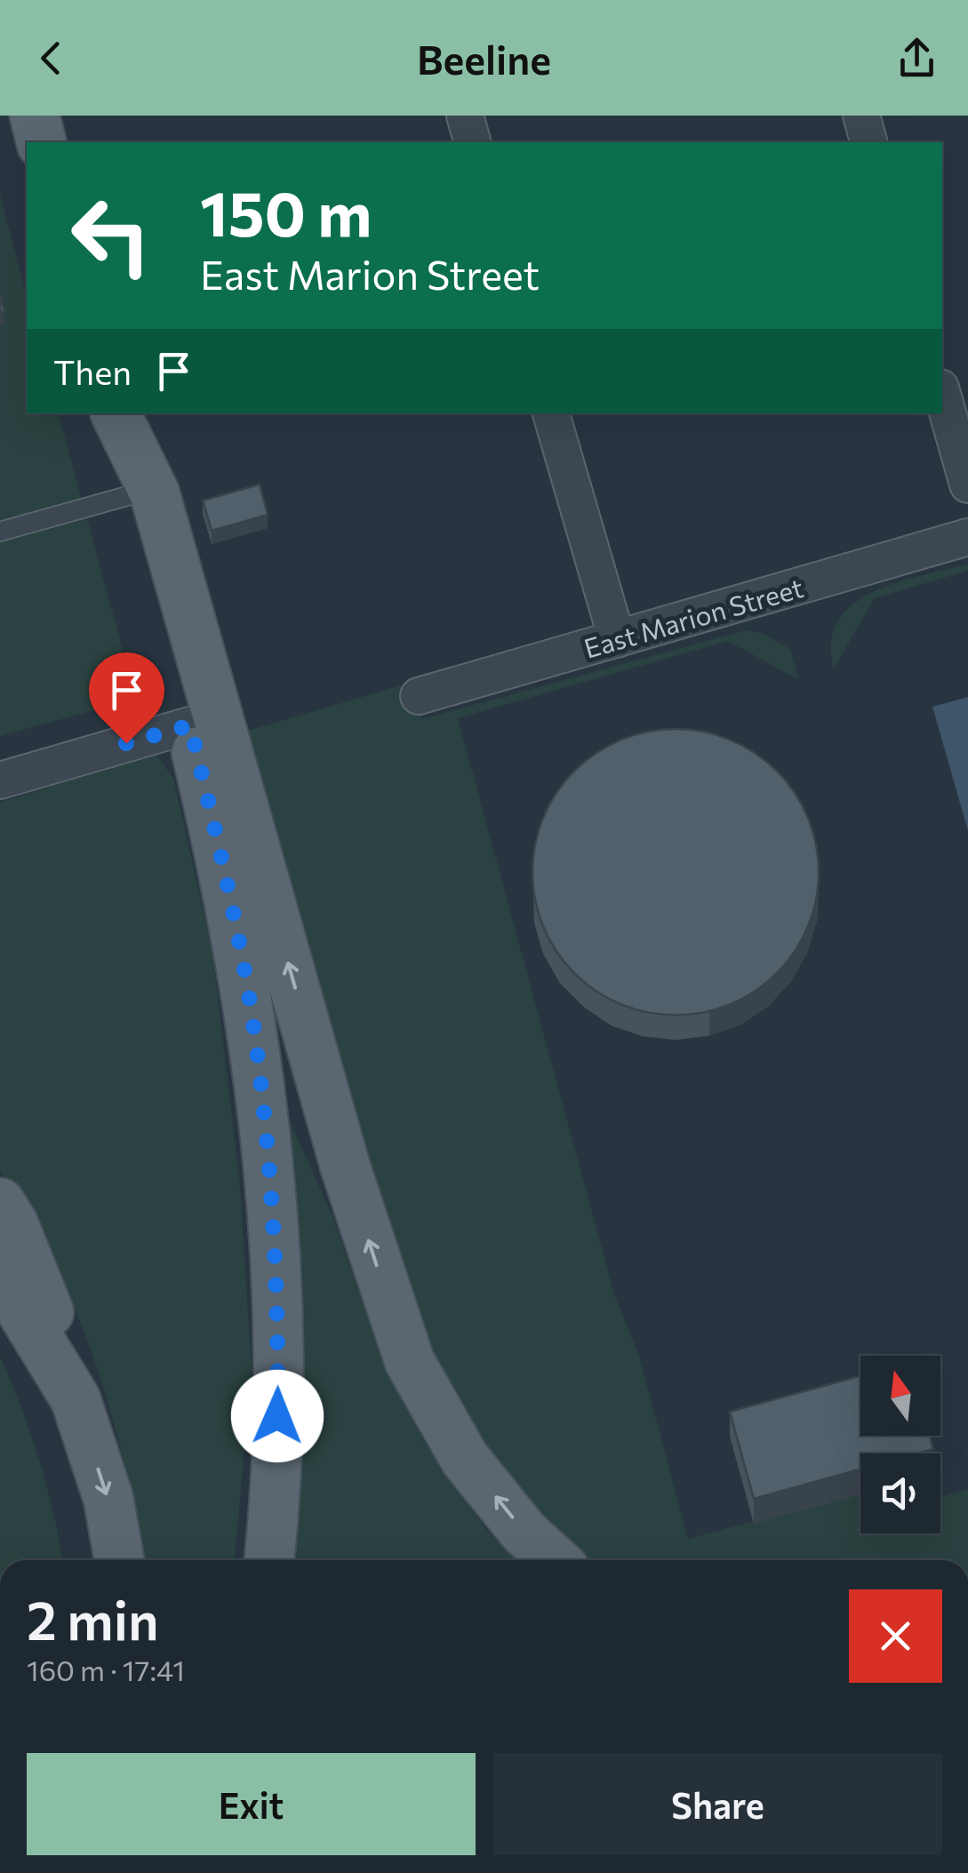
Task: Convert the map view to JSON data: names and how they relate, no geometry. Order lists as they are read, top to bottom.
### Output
{
  "streets": {
    "street": ["East Marion Street"]
  },
  "north": "top",
  "page": {
    "header": "Beeline",
    "turn": ["150 m", "East Marion Street"],
    "then": "Then",
    "heading": ["2 min", "160 m · 17:41"],
    "buttons": ["Exit", "Share"]
  }
}
